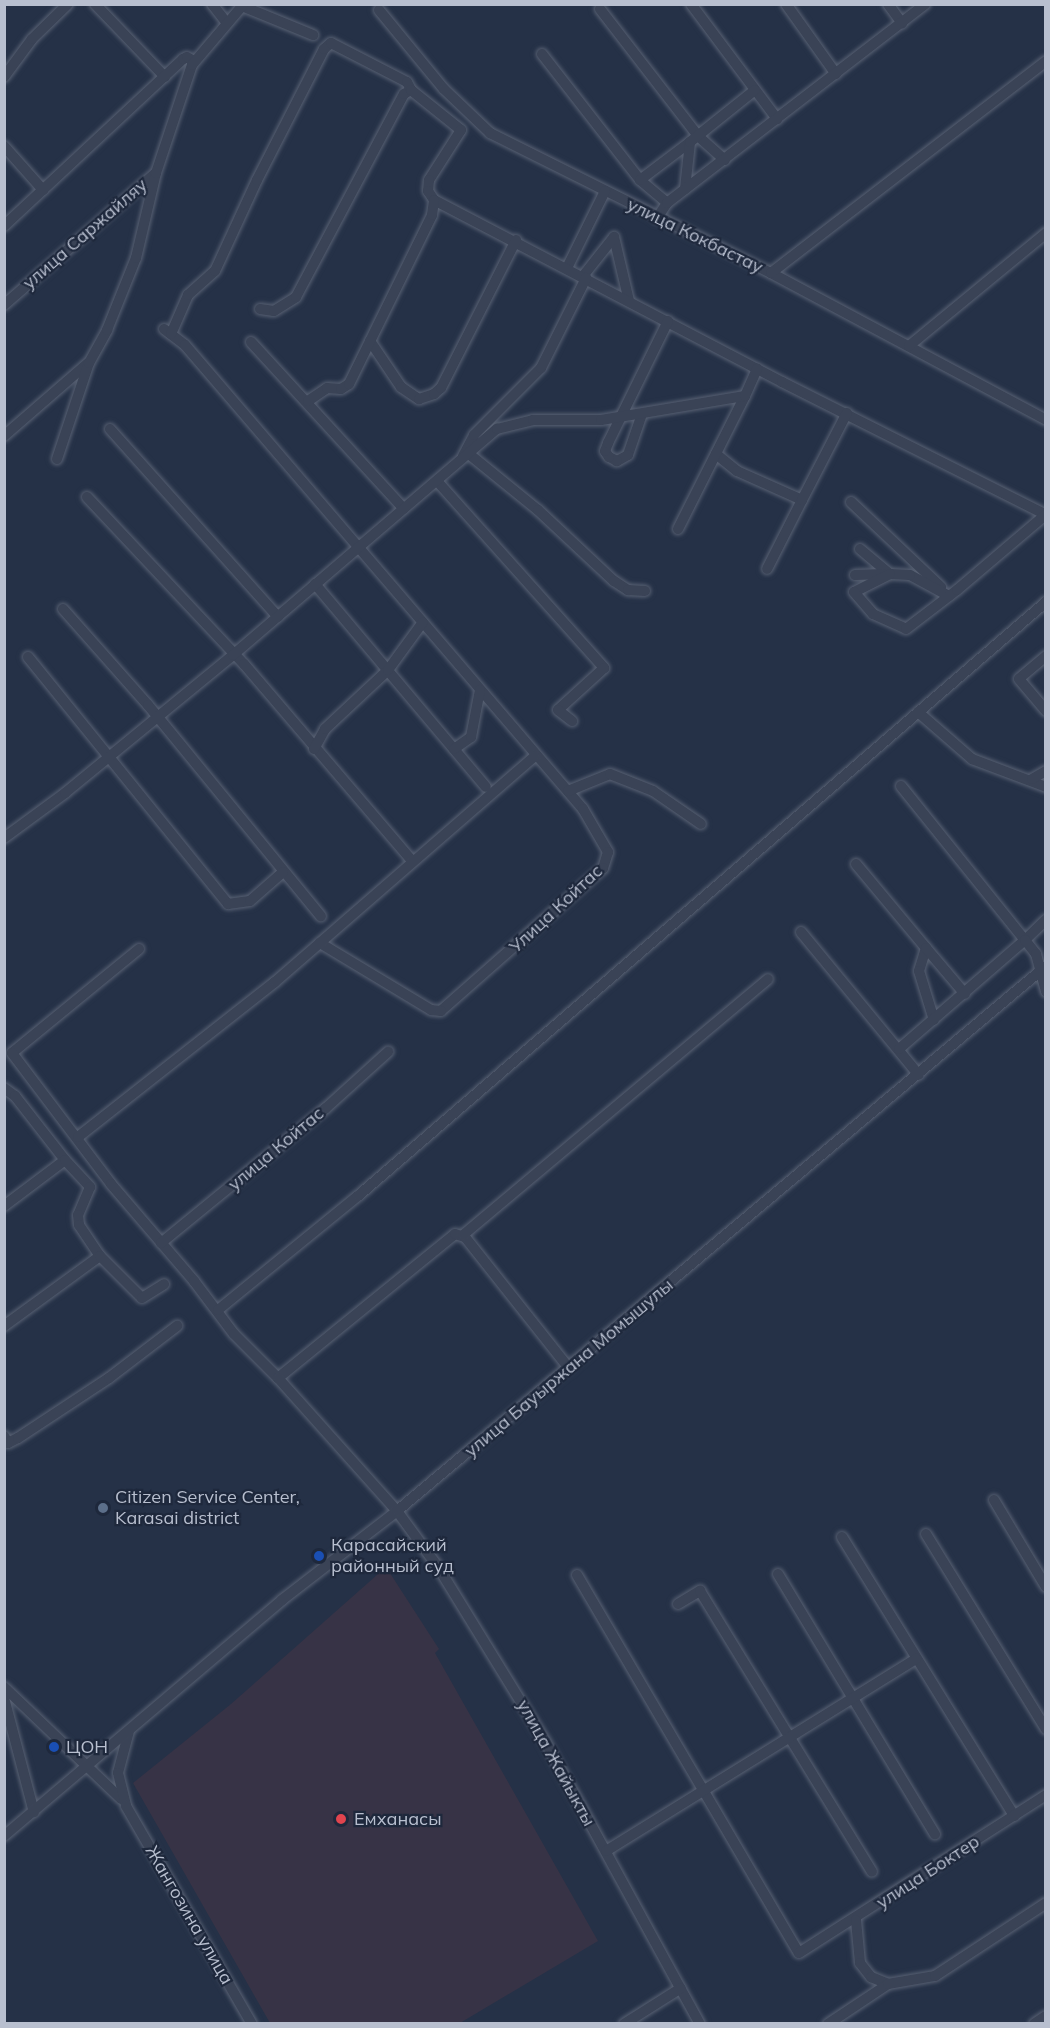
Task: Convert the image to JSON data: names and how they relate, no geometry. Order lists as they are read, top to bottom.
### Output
{
  "streets": {
    "street": [
      "улица Саржайляу",
      "улица Кокбастау",
      "Улица Койтас",
      "улица Койтас",
      "улица Бауыржана Момышулы",
      "улица Жайыкты",
      "улица Боктер",
      "Жангозина улица"
    ]
  },
  "crossings": [
    ["улица Койтас", "улица Жайыкты"],
    ["улица Бауыржана Момышулы", "улица Жайыкты"]
  ],
  "places": [
    "Citizen Service Center, Karasai district",
    "Карасайский районный суд",
    "ЦОН",
    "Емханасы"
  ]
}
